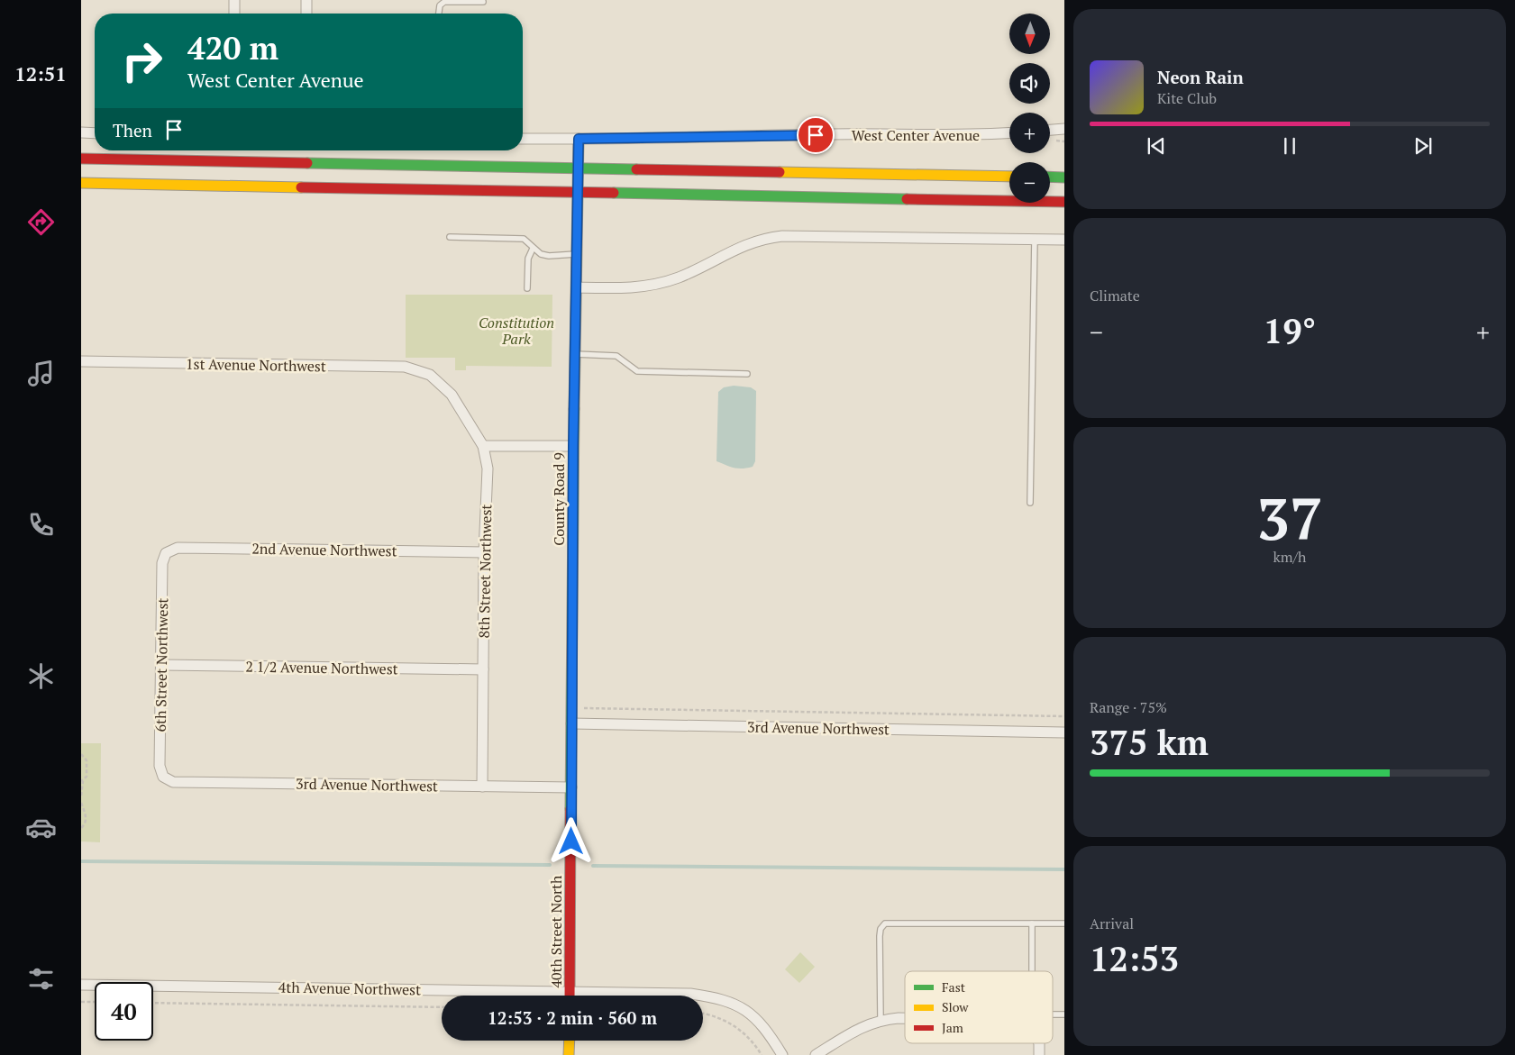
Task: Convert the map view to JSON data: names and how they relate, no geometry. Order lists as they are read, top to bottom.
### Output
{
  "streets": {
    "main road": ["County Road 9", "40th Street North"],
    "street": [
      "West Center Avenue",
      "1st Avenue Northwest",
      "2nd Avenue Northwest",
      "8th Street Northwest",
      "6th Street Northwest",
      "2 1/2 Avenue Northwest",
      "3rd Avenue Northwest",
      "4th Avenue Northwest"
    ]
  },
  "crossings": [
    ["West Center Avenue", "County Road 9"],
    ["1st Avenue Northwest", "8th Street Northwest"],
    ["County Road 9", "3rd Avenue Northwest"],
    ["County Road 9", "40th Street North"],
    ["2nd Avenue Northwest", "8th Street Northwest"],
    ["2nd Avenue Northwest", "6th Street Northwest"],
    ["8th Street Northwest", "2 1/2 Avenue Northwest"],
    ["8th Street Northwest", "3rd Avenue Northwest"],
    ["6th Street Northwest", "2 1/2 Avenue Northwest"],
    ["6th Street Northwest", "3rd Avenue Northwest"],
    ["40th Street North", "4th Avenue Northwest"]
  ],
  "parks": ["Constitution Park"],
  "legend": ["Fast", "Slow", "Jam"],
  "north": "bottom",
  "page": {
    "tabs": "12:51",
    "map_buttons": ["+", "−"],
    "turn": ["420 m", "West Center Avenue"],
    "song": ["Neon Rain", "Kite Club"],
    "then": "Then",
    "tile": [
      "Climate",
      ["37", "km/h"],
      ["Range · 75%", "375 km"],
      ["Arrival", "12:53"]
    ],
    "heat": ["−", "19°", "+"],
    "limit": "40",
    "trip": "12:53 · 2 min · 560 m"
  }
}
